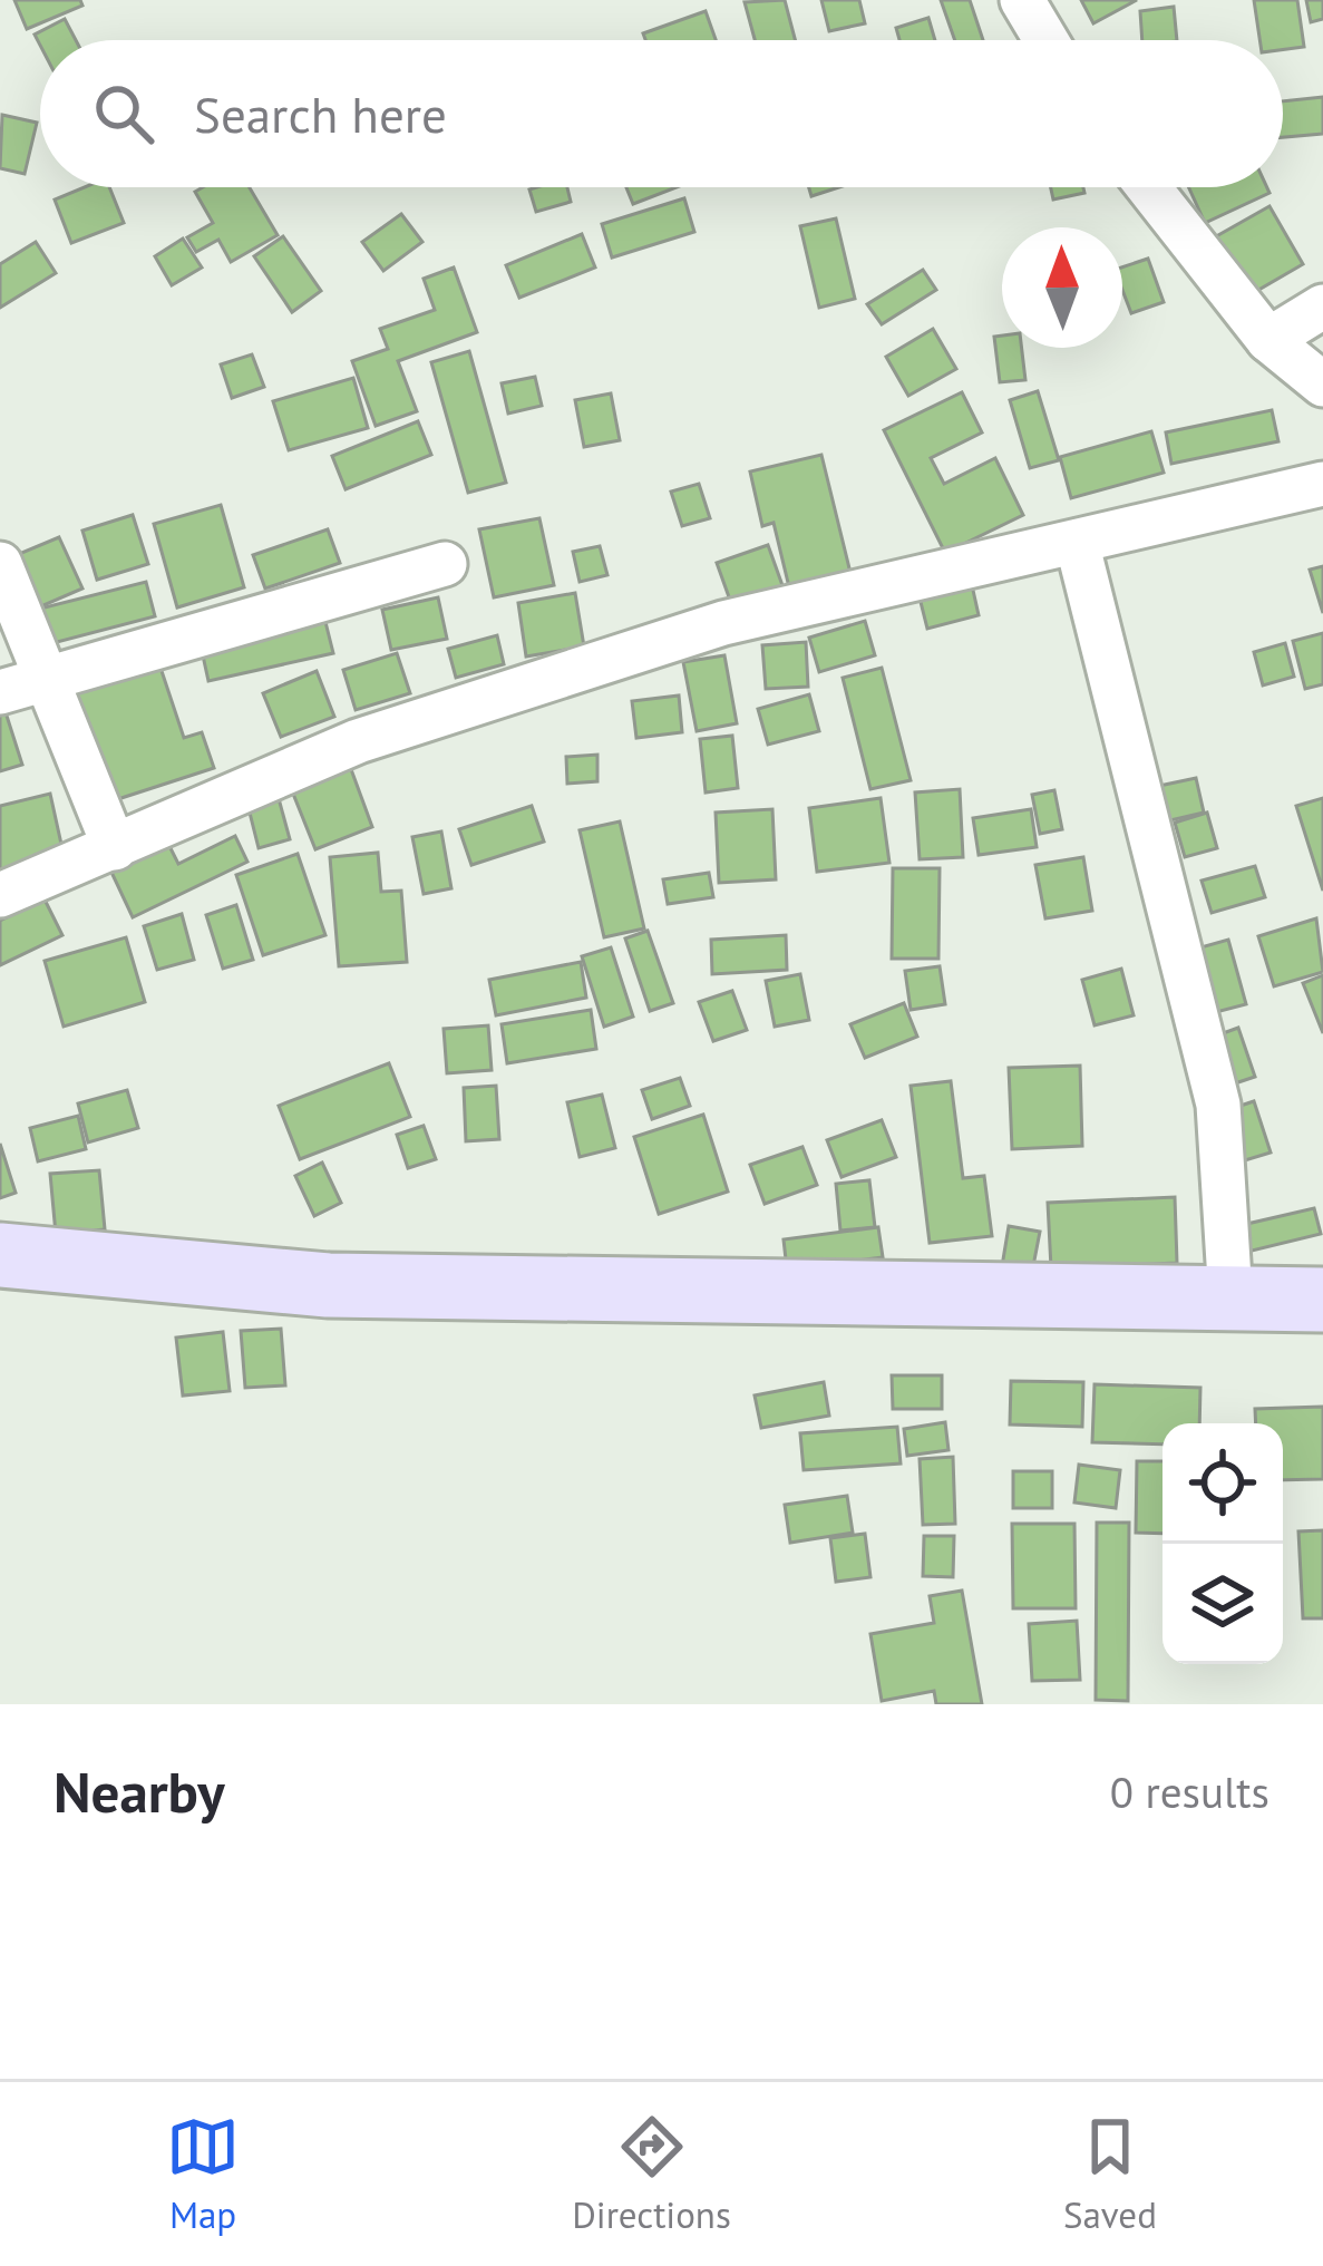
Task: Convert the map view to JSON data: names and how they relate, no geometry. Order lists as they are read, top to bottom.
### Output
{
  "north": "top",
  "page": {
    "search": "Search here",
    "heading": ["Nearby", "0 results"],
    "nav": ["Map", "Directions", "Saved"]
  }
}
